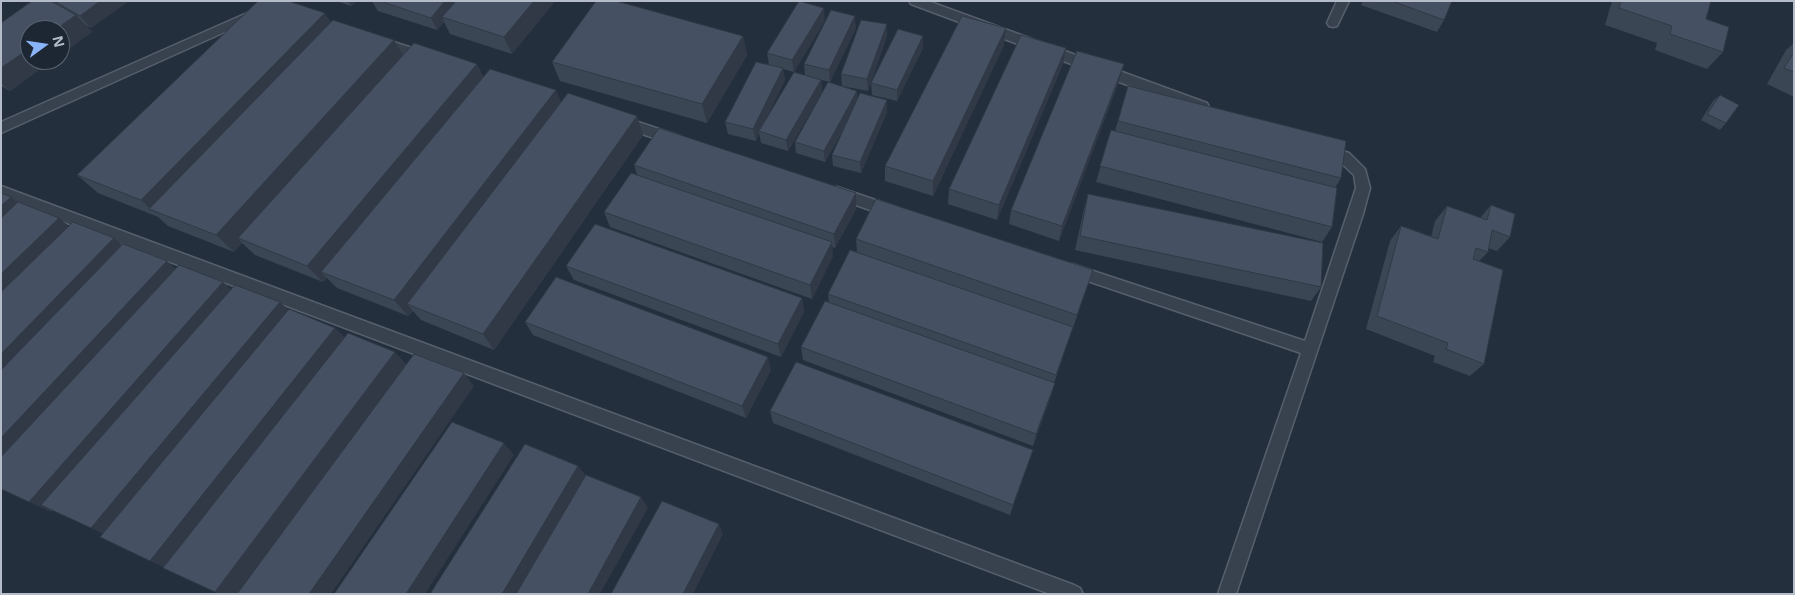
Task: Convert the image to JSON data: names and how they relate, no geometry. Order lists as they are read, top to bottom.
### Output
{
  "north": "right"
}
